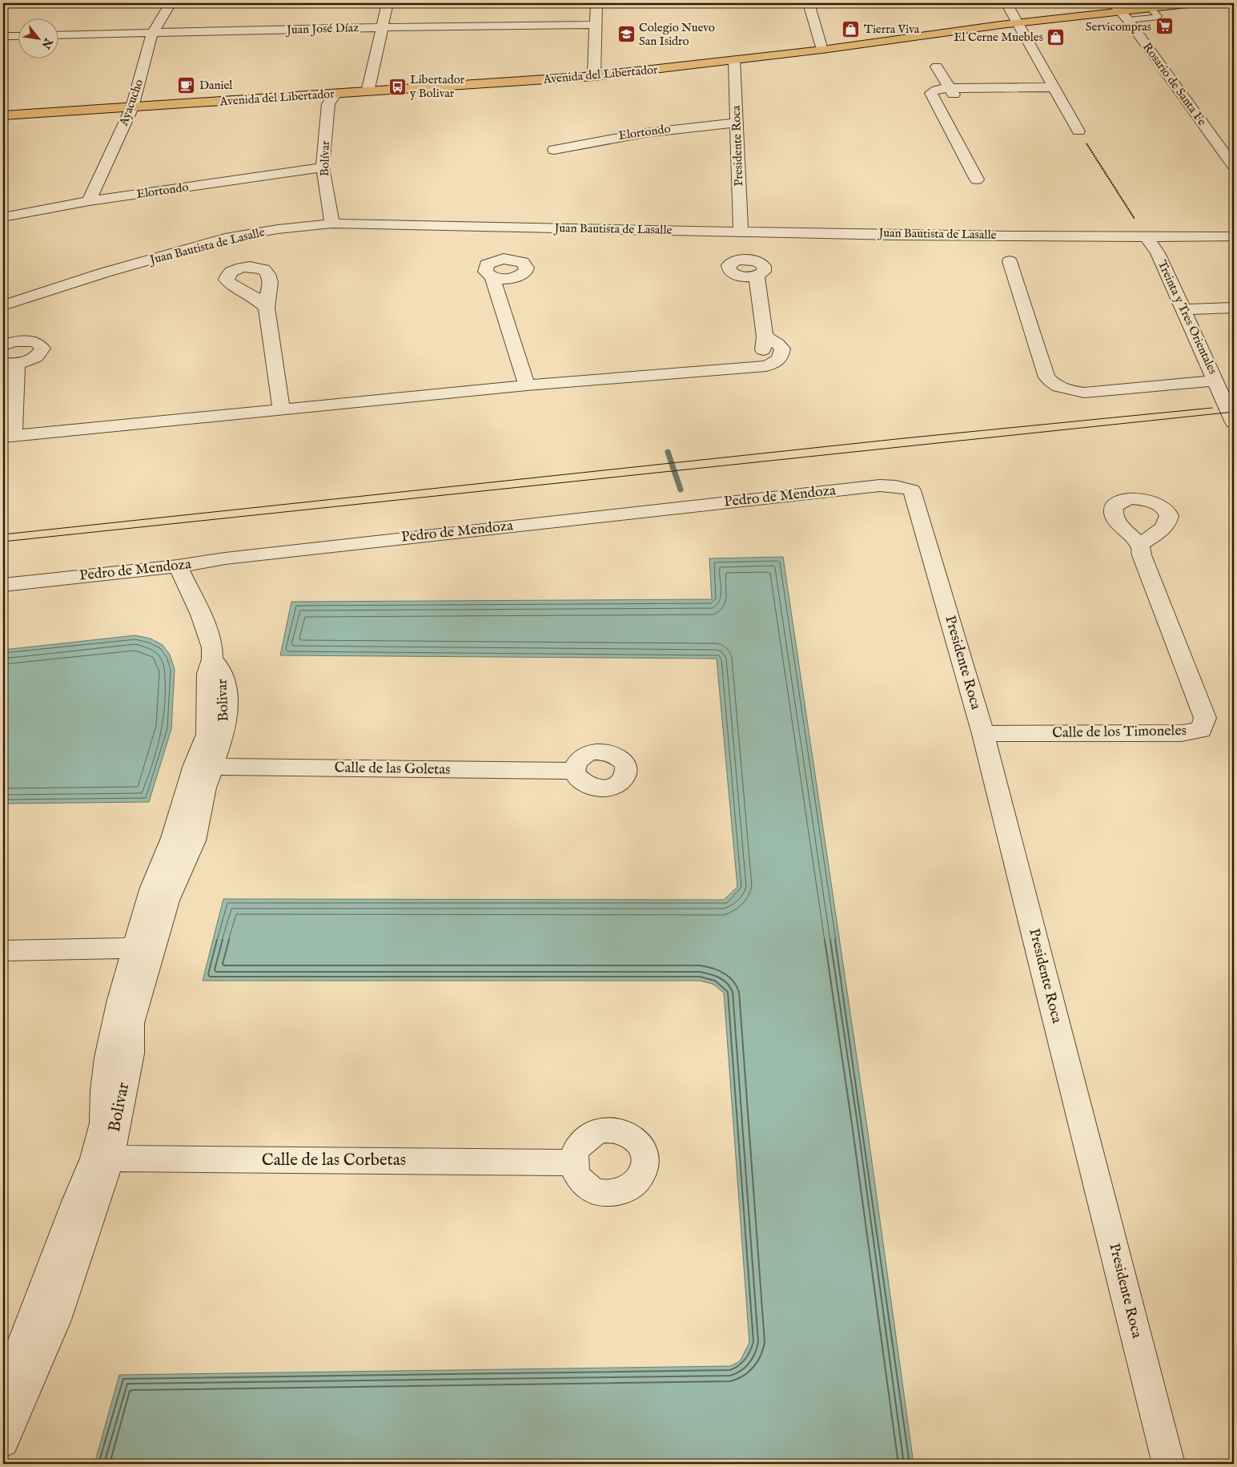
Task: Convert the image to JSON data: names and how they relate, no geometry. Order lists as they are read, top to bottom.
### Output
{
  "streets": {
    "main road": ["Avenida del Libertador"],
    "street": [
      "Juan José Díaz",
      "Rosario de Santa Fe",
      "Ayacucho",
      "Elortondo",
      "Presidente Roca",
      "Bolívar",
      "Juan Bautista de Lasalle",
      "Treinta y Tres Orientales",
      "Pedro de Mendoza",
      "Bolivar",
      "Calle de los Timoneles",
      "Calle de las Goletas",
      "Calle de las Corbetas"
    ]
  },
  "crossings": [
    ["Juan José Díaz", "Ayacucho"],
    ["Avenida del Libertador", "Rosario de Santa Fe"],
    ["Avenida del Libertador", "Ayacucho"],
    ["Avenida del Libertador", "Presidente Roca"],
    ["Avenida del Libertador", "Bolívar"],
    ["Ayacucho", "Elortondo"],
    ["Elortondo", "Presidente Roca"],
    ["Elortondo", "Bolívar"],
    ["Presidente Roca", "Juan Bautista de Lasalle"],
    ["Presidente Roca", "Pedro de Mendoza"],
    ["Presidente Roca", "Calle de los Timoneles"],
    ["Bolívar", "Juan Bautista de Lasalle"],
    ["Juan Bautista de Lasalle", "Treinta y Tres Orientales"],
    ["Pedro de Mendoza", "Bolivar"],
    ["Bolivar", "Calle de las Goletas"],
    ["Bolivar", "Calle de las Corbetas"]
  ],
  "places": {
    "supermarket": ["Servicompras"],
    "shop": ["Tierra Viva", "El Cerne Muebles"],
    "school or university": ["Colegio Nuevo San Isidro"],
    "cafe": ["Daniel"],
    "bus stop": ["Libertador y Bolivar"]
  },
  "north": "bottom right"
}
